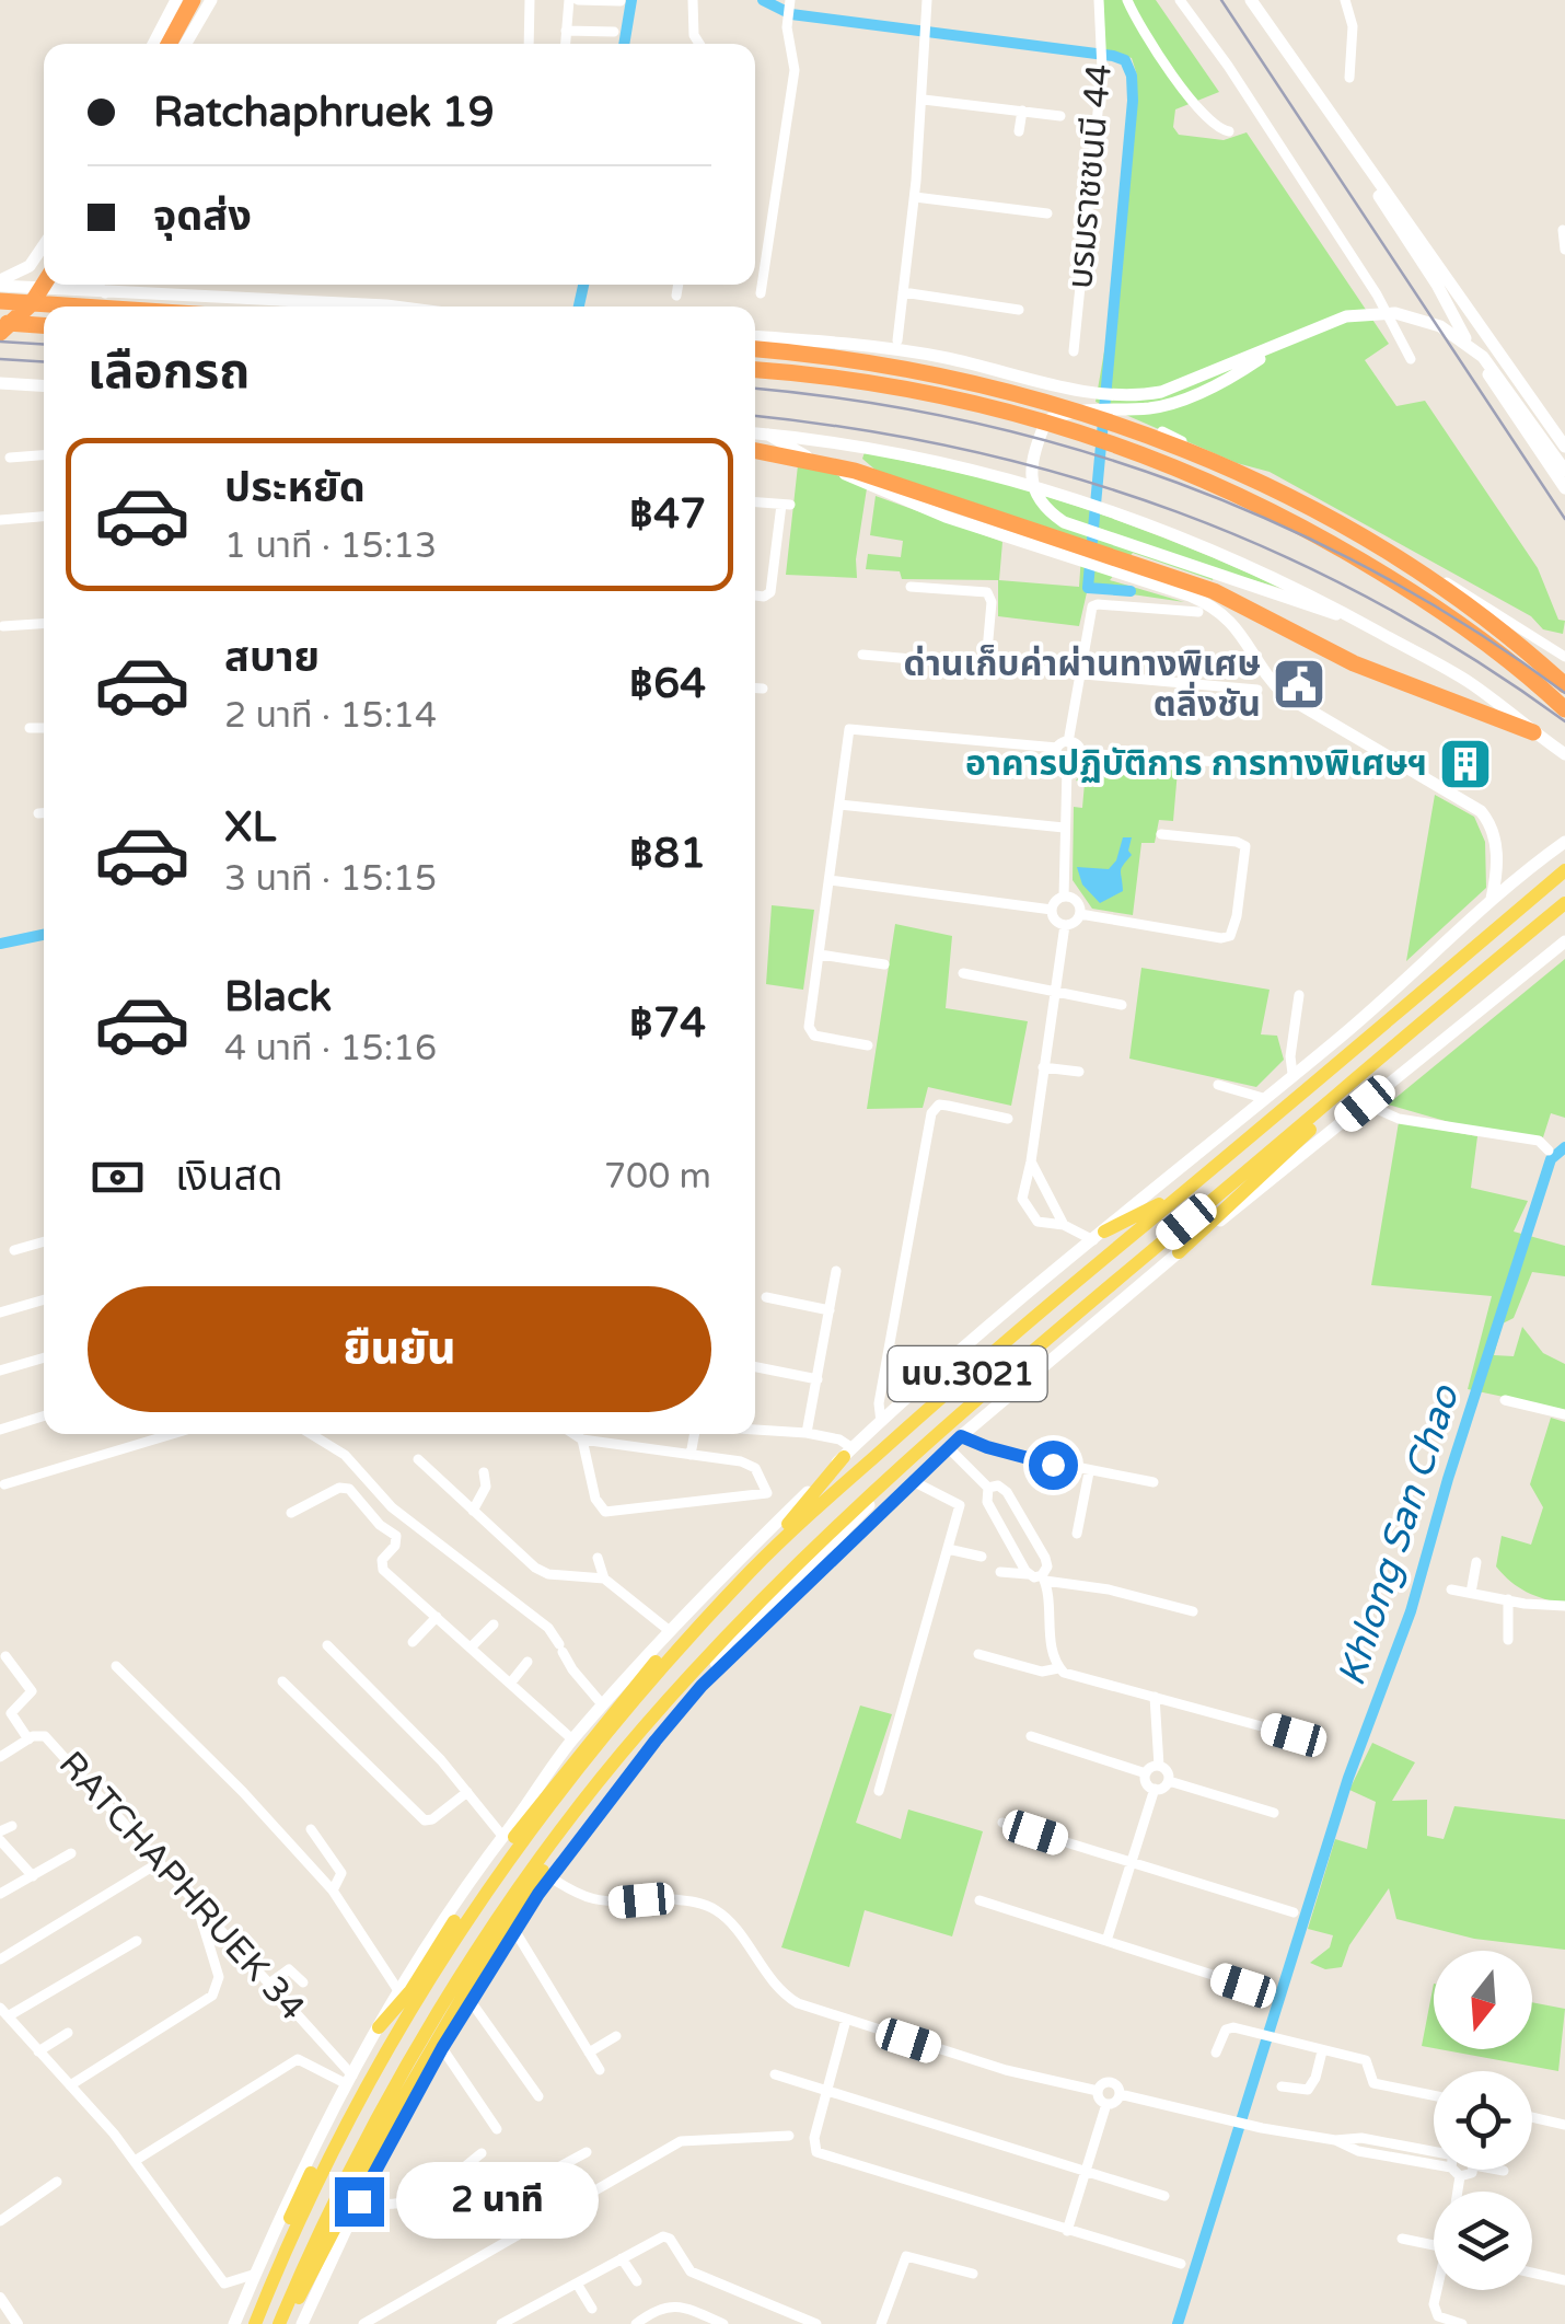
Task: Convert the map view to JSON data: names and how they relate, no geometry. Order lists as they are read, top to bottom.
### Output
{
  "streets": {
    "main road": ["นบ.3021"],
    "street": ["บรมราชชนนี 44", "RATCHAPHRUEK 34"]
  },
  "water": ["Khlong San Chao"],
  "places": {
    "public building": ["ด่านเก็บค่าผ่านทางพิเศษ ตลิ่งชัน"],
    "building": ["อาคารปฏิบัติการ การทางพิเศษฯ"]
  },
  "north": "bottom",
  "page": {
    "banner": ["Ratchaphruek 19", "จุดส่ง"],
    "heading": "เลือกรถ",
    "list": [
      {
        "name": "ประหยัด",
        "note": "1 นาที · 15:13",
        "value": "฿47"
      },
      {
        "name": "สบาย",
        "note": "2 นาที · 15:14",
        "value": "฿64"
      },
      {
        "name": "XL",
        "note": "3 นาที · 15:15",
        "value": "฿81"
      },
      {
        "name": "Black",
        "note": "4 นาที · 15:16",
        "value": "฿74"
      }
    ],
    "pay": ["เงินสด", "700 m"],
    "buttons": "ยืนยัน",
    "bubble": "2 นาที"
  }
}
